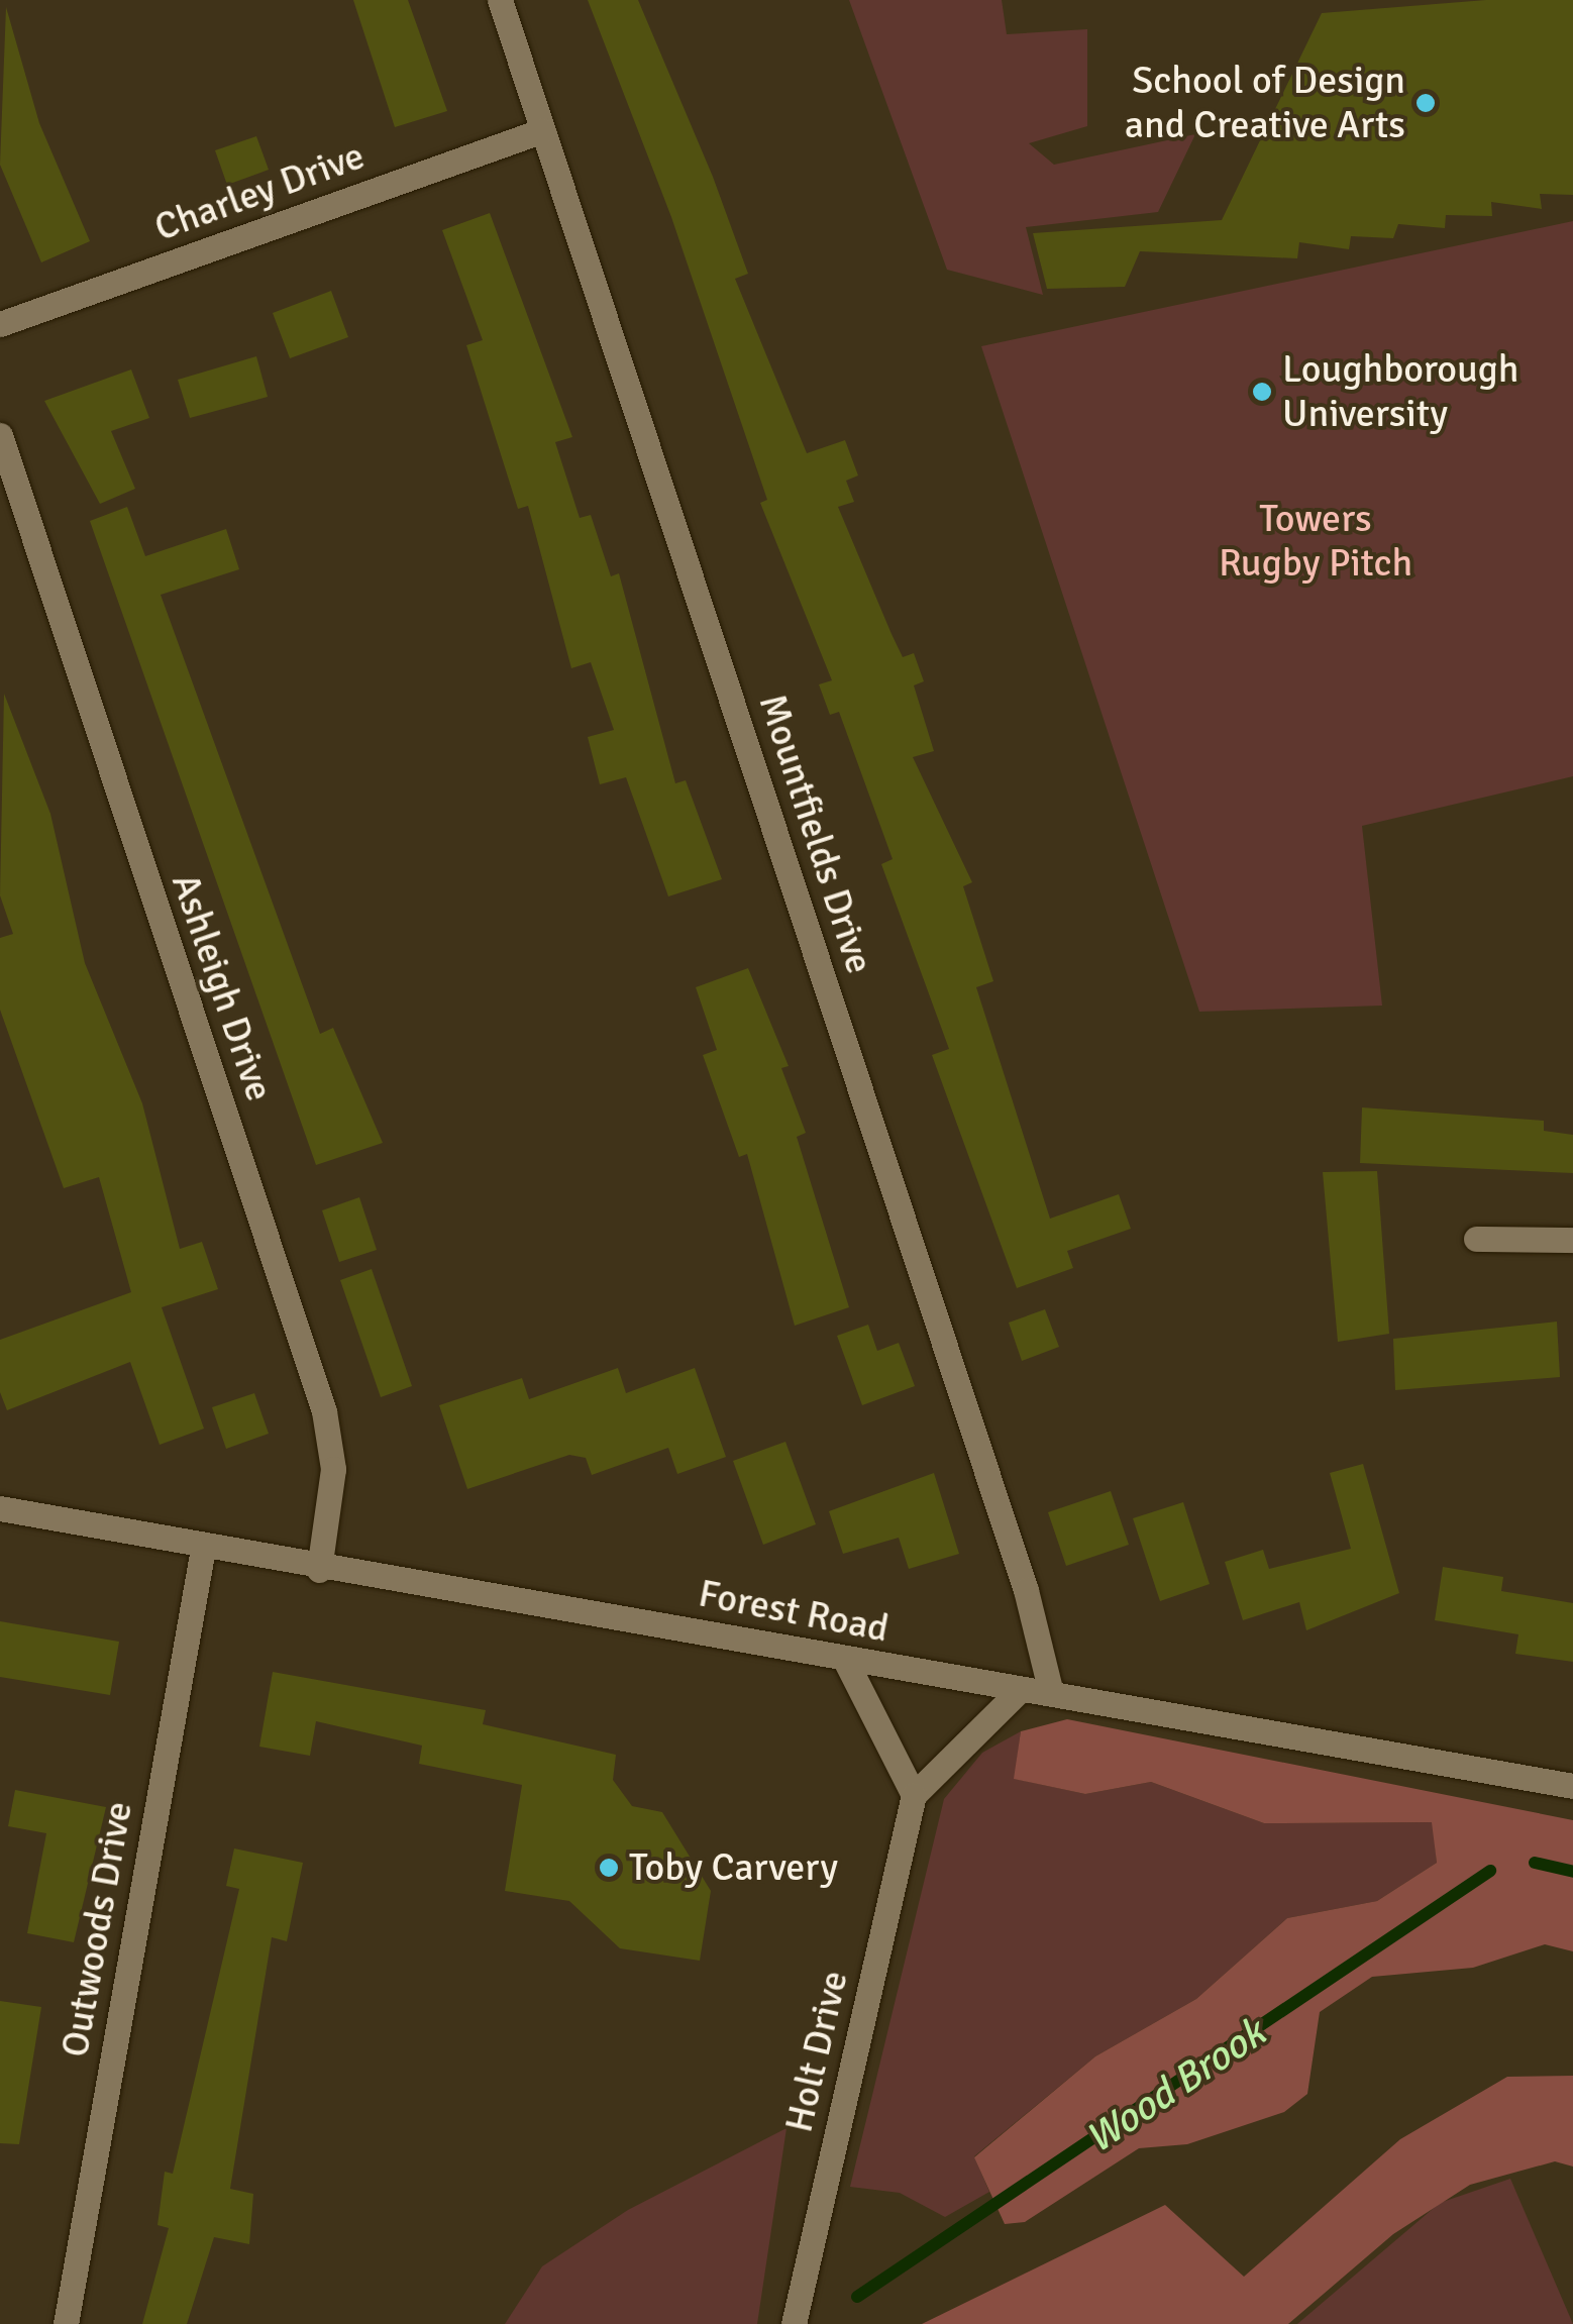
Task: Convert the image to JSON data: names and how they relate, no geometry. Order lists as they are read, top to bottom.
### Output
{
  "streets": {
    "street": [
      "Charley Drive",
      "Mountfields Drive",
      "Ashleigh Drive",
      "Forest Road",
      "Outwoods Drive",
      "Holt Drive"
    ]
  },
  "crossings": [
    ["Charley Drive", "Mountfields Drive"],
    ["Mountfields Drive", "Forest Road"],
    ["Ashleigh Drive", "Forest Road"],
    ["Forest Road", "Outwoods Drive"]
  ],
  "water": ["Wood Brook"],
  "parks": ["Towers Rugby Pitch"],
  "places": ["School of Design and Creative Arts", "Loughborough University", "Toby Carvery"]
}
